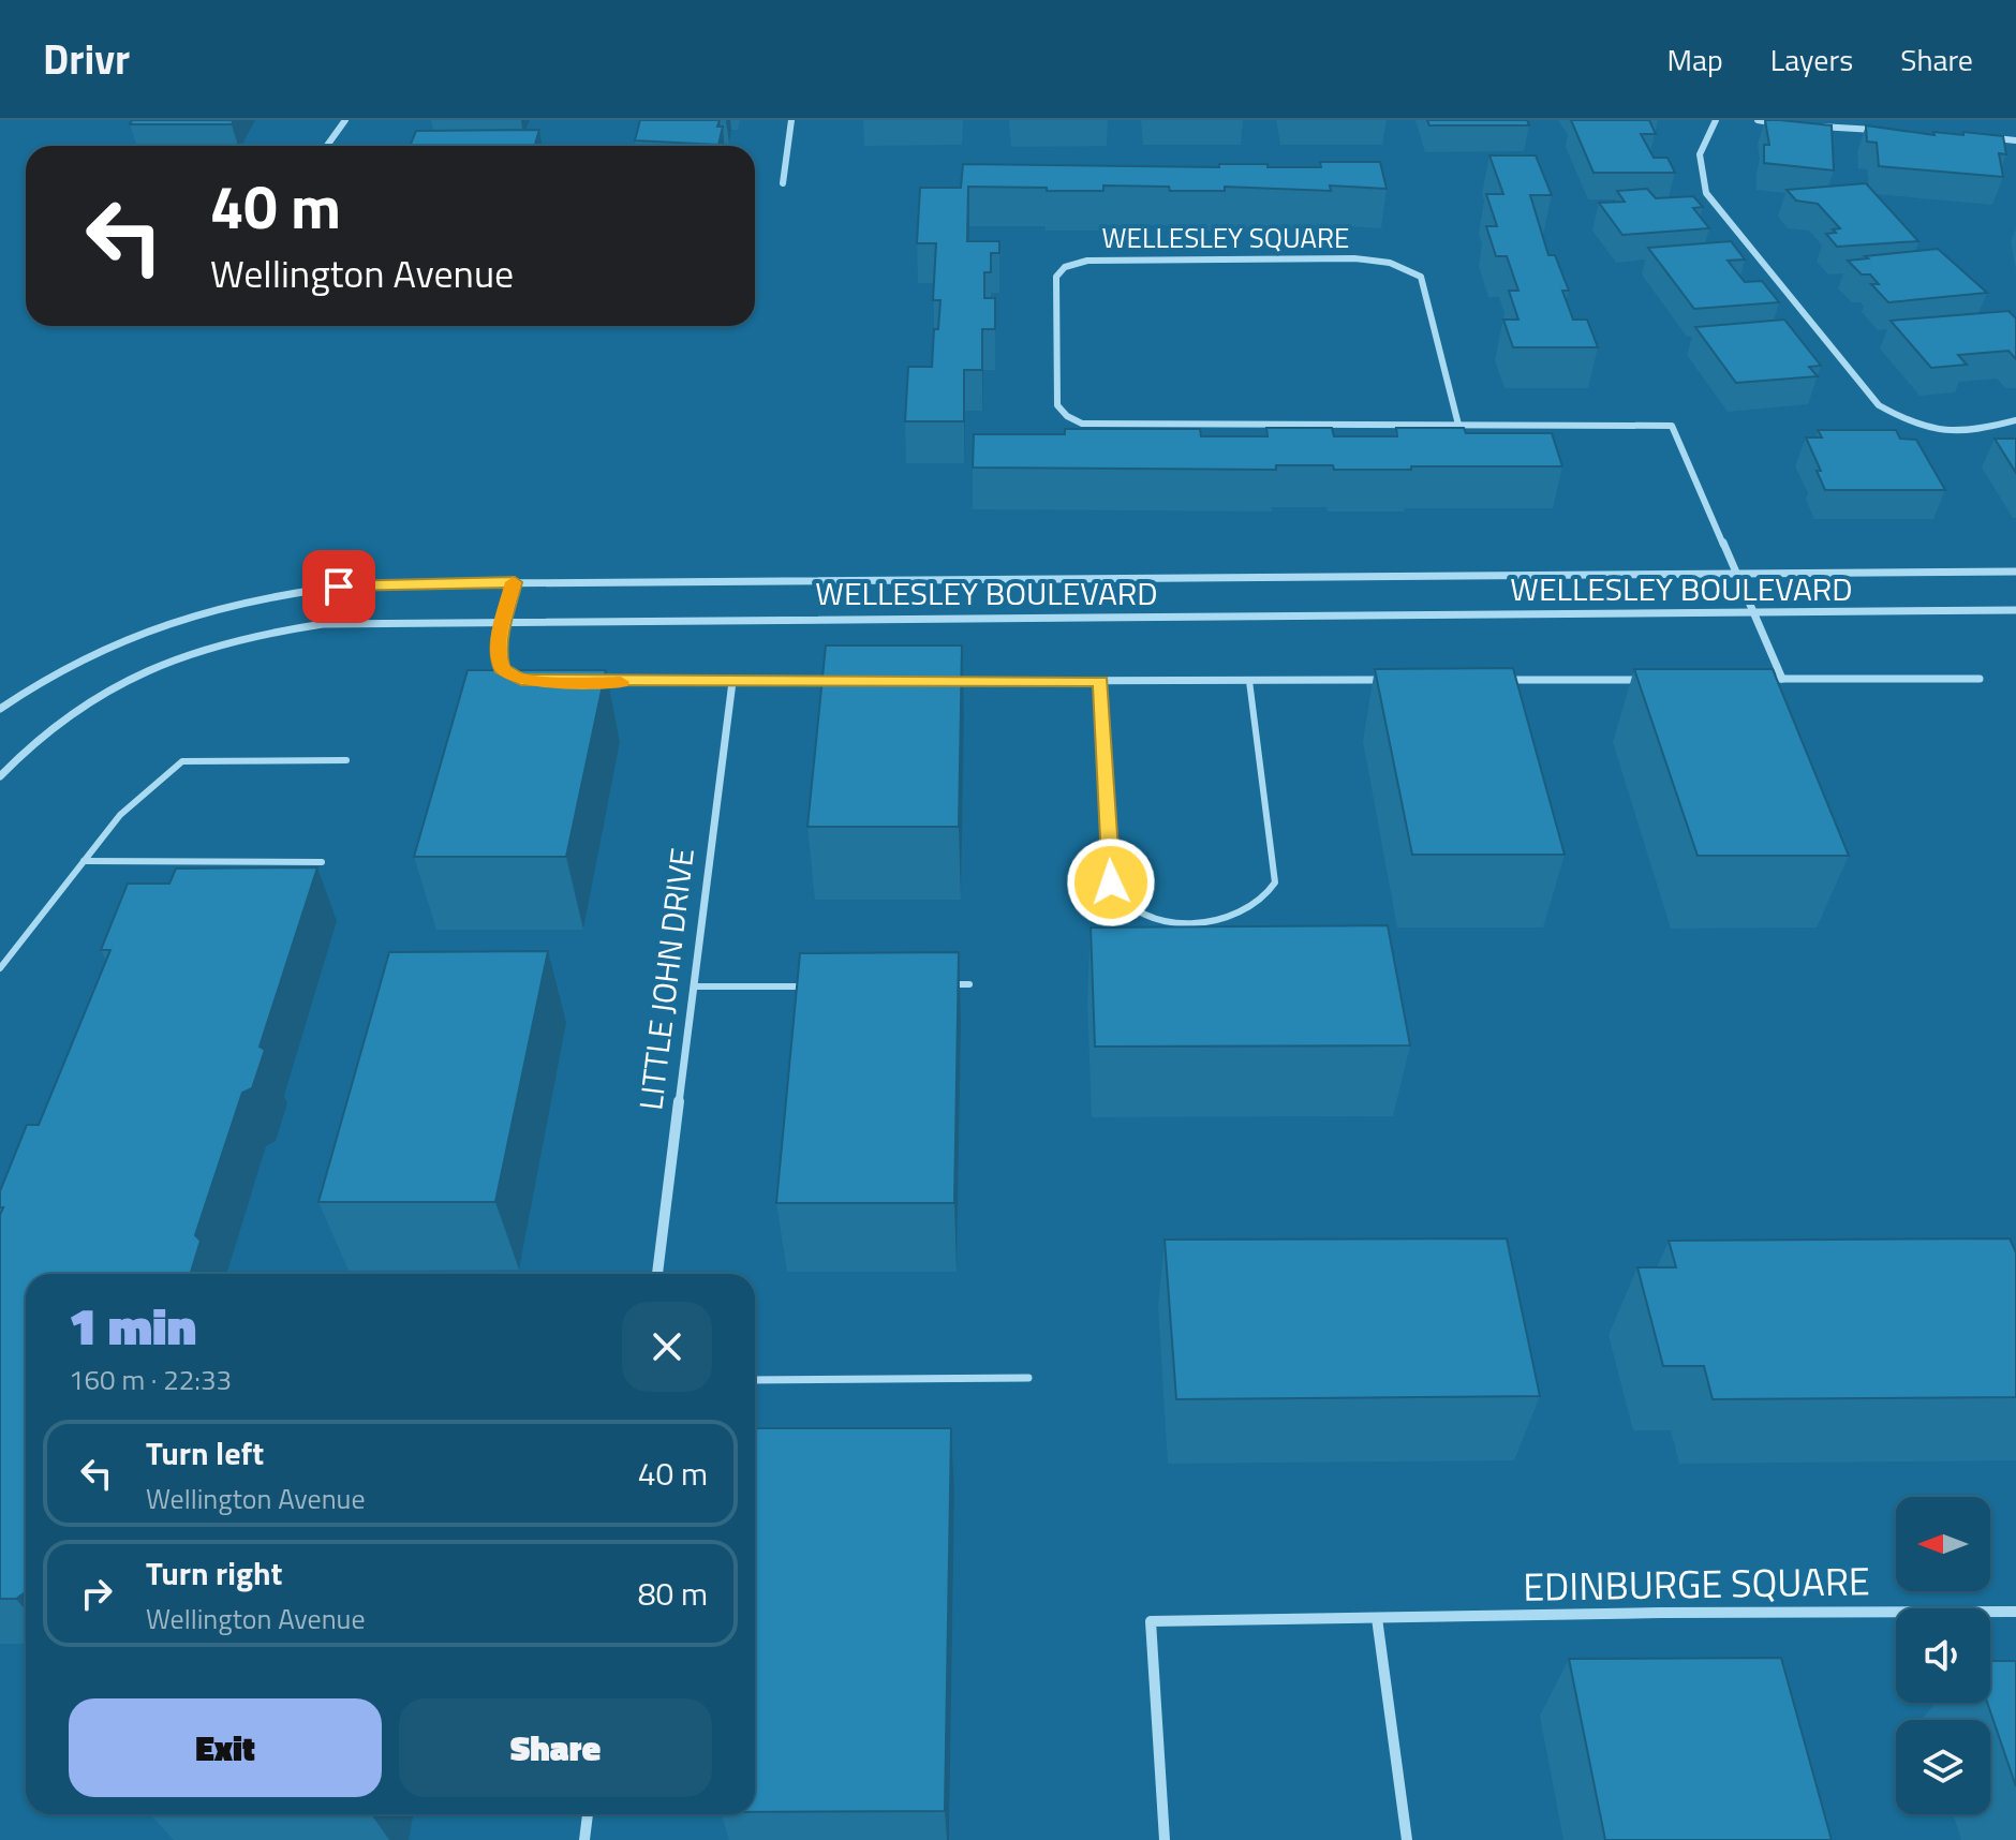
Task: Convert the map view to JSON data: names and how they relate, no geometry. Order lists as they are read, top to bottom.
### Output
{
  "streets": {
    "street": [
      "WELLESLEY SQUARE",
      "WELLESLEY BOULEVARD",
      "LITTLE JOHN DRIVE",
      "EDINBURGE SQUARE"
    ]
  },
  "north": "left",
  "page": {
    "header": "Drivr",
    "nav": ["Map", "Layers", "Share"],
    "turn": ["40 m", "Wellington Avenue"],
    "heading": ["1 min", "160 m · 22:33"],
    "list": [
      {
        "name": "Turn left",
        "note": "Wellington Avenue",
        "value": "40 m"
      },
      {
        "name": "Turn right",
        "note": "Wellington Avenue",
        "value": "80 m"
      }
    ],
    "buttons": ["Exit", "Share"]
  }
}
